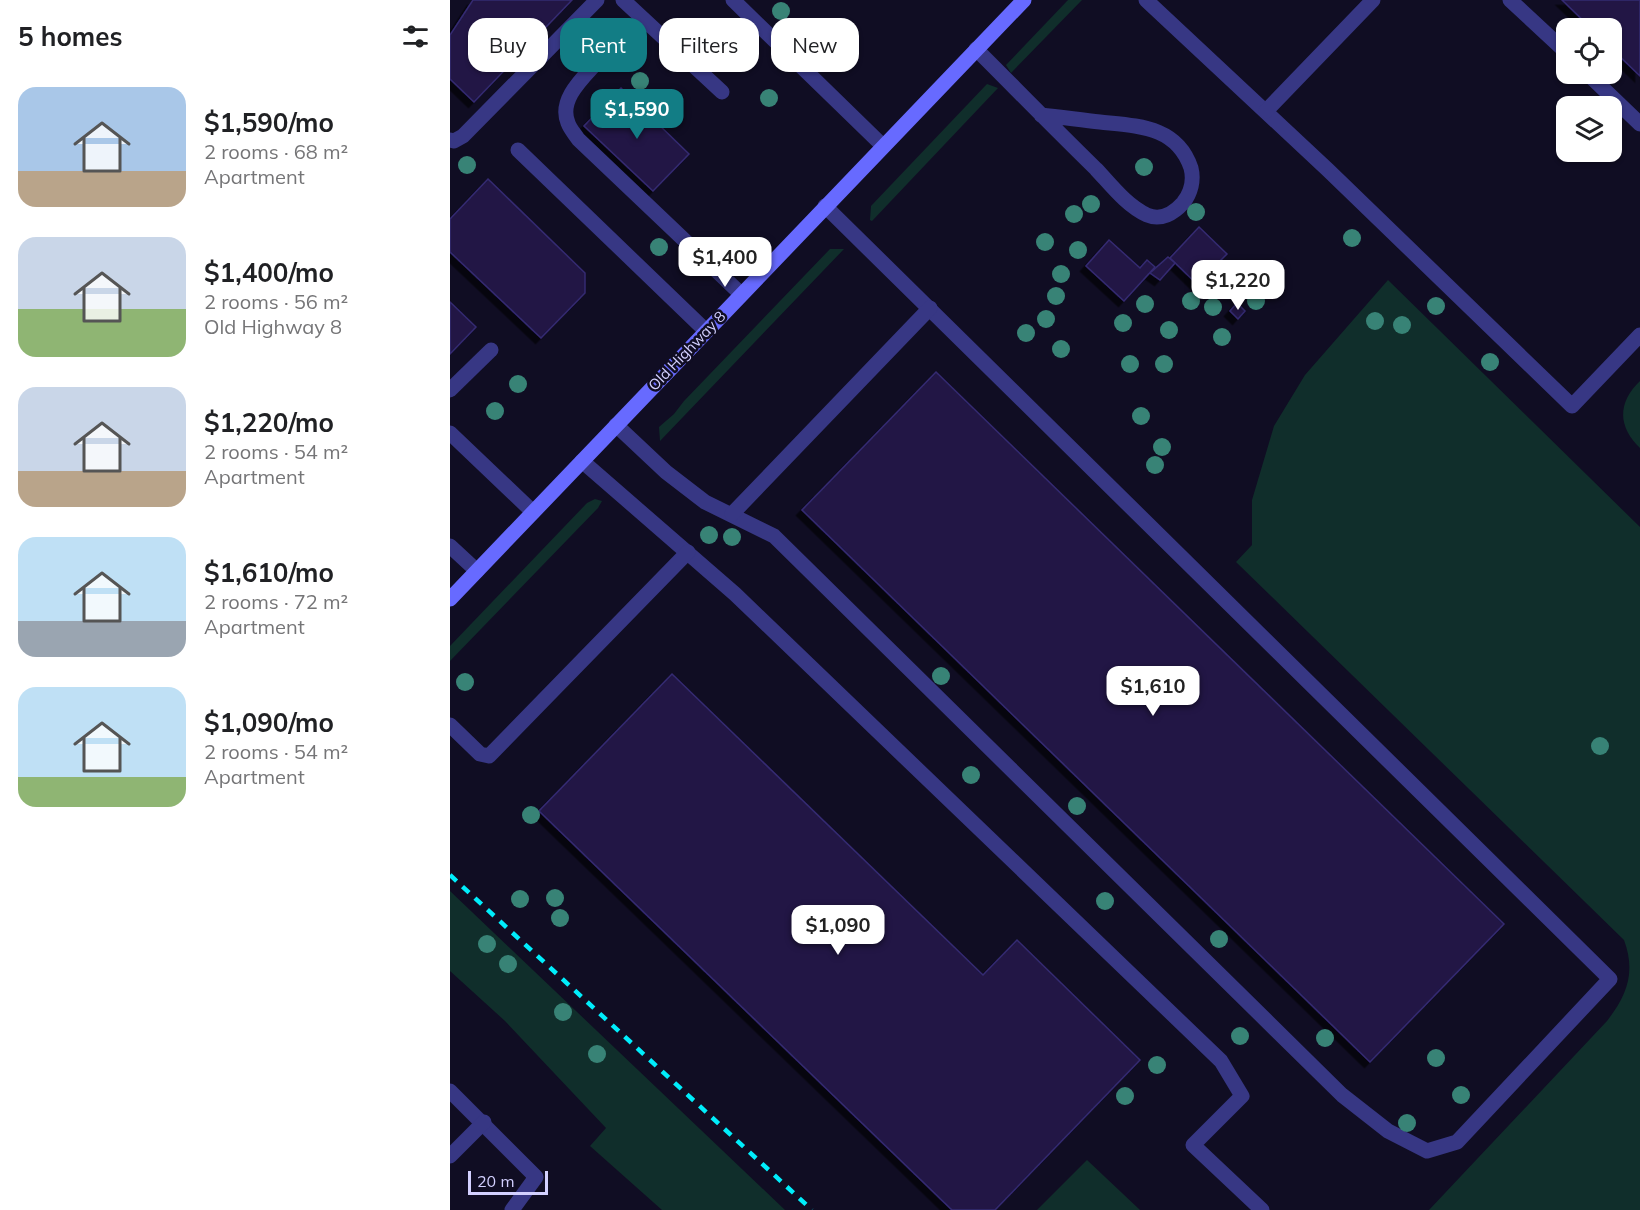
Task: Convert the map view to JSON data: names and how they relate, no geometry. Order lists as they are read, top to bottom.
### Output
{
  "streets": {
    "street": ["Old Highway 8"]
  },
  "scale_bar": "20 m",
  "page": {
    "heading": "5 homes",
    "chip": [
      "Buy",
      "Rent",
      "Filters",
      "New"
    ],
    "list": [
      {
        "name": "$1,590/mo",
        "note": "2 rooms · 68 m² · Apartment"
      },
      {
        "name": "$1,400/mo",
        "note": "2 rooms · 56 m² · Old Highway 8"
      },
      {
        "name": "$1,220/mo",
        "note": "2 rooms · 54 m² · Apartment"
      },
      {
        "name": "$1,610/mo",
        "note": "2 rooms · 72 m² · Apartment"
      },
      {
        "name": "$1,090/mo",
        "note": "2 rooms · 54 m² · Apartment"
      }
    ],
    "price": [
      "$1,590",
      "$1,400",
      "$1,220",
      "$1,610",
      "$1,090"
    ],
    "scale": "20 m"
  }
}
